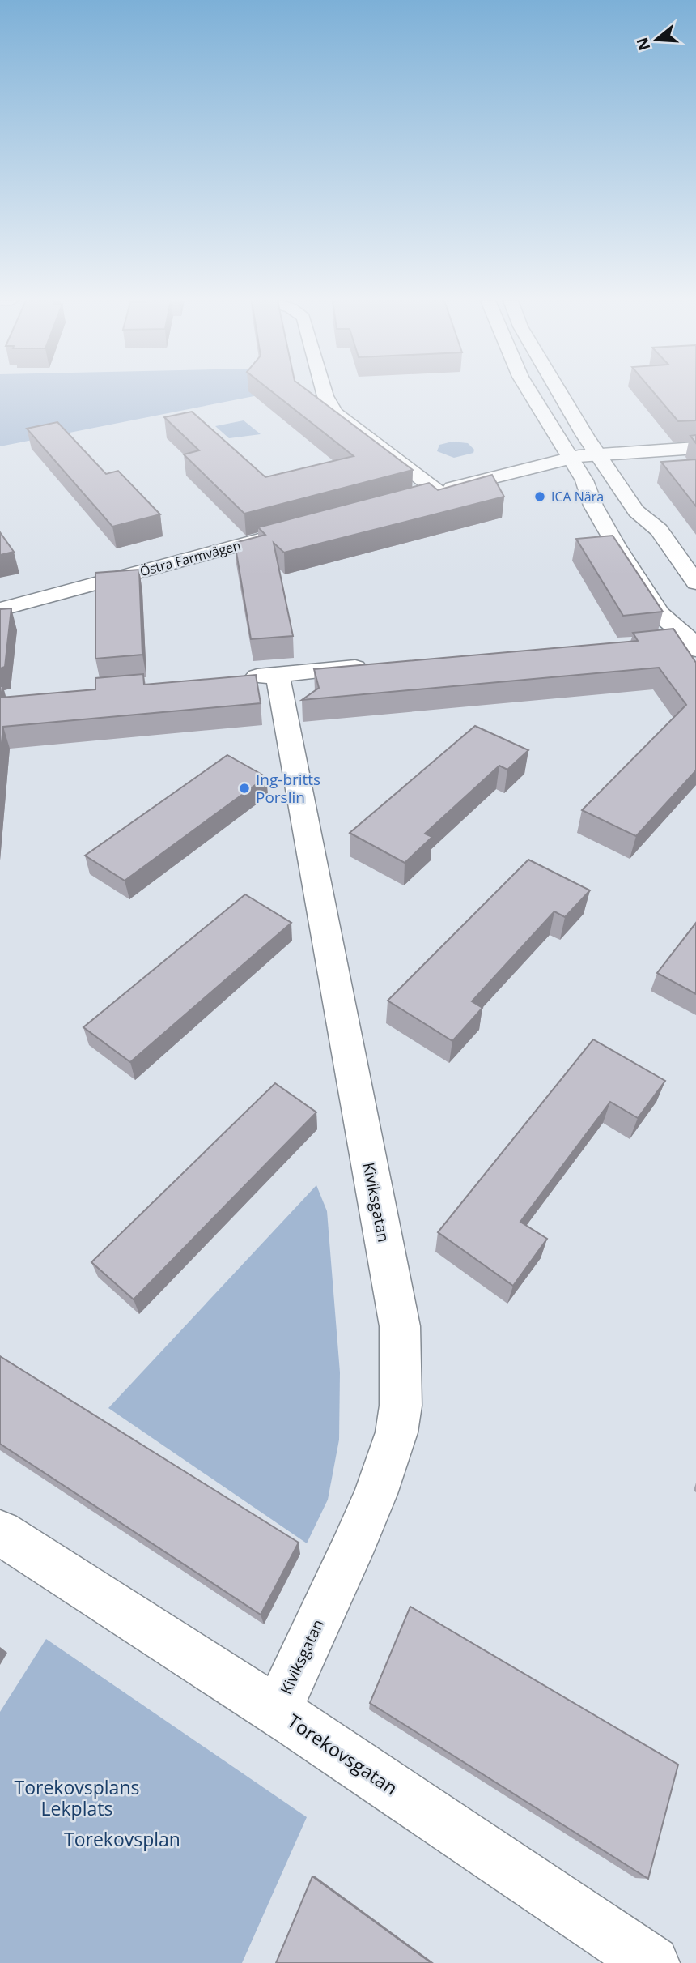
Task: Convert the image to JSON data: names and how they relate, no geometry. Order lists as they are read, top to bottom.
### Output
{
  "streets": {
    "street": ["Östra Farmvägen", "Kiviksgatan", "Torekovsgatan"]
  },
  "crossings": [
    ["Kiviksgatan", "Torekovsgatan"]
  ],
  "parks": ["Torekovsplans Lekplats", "Torekovsplan"],
  "places": ["ICA Nära", "Ing-britts Porslin"],
  "north": "left"
}
